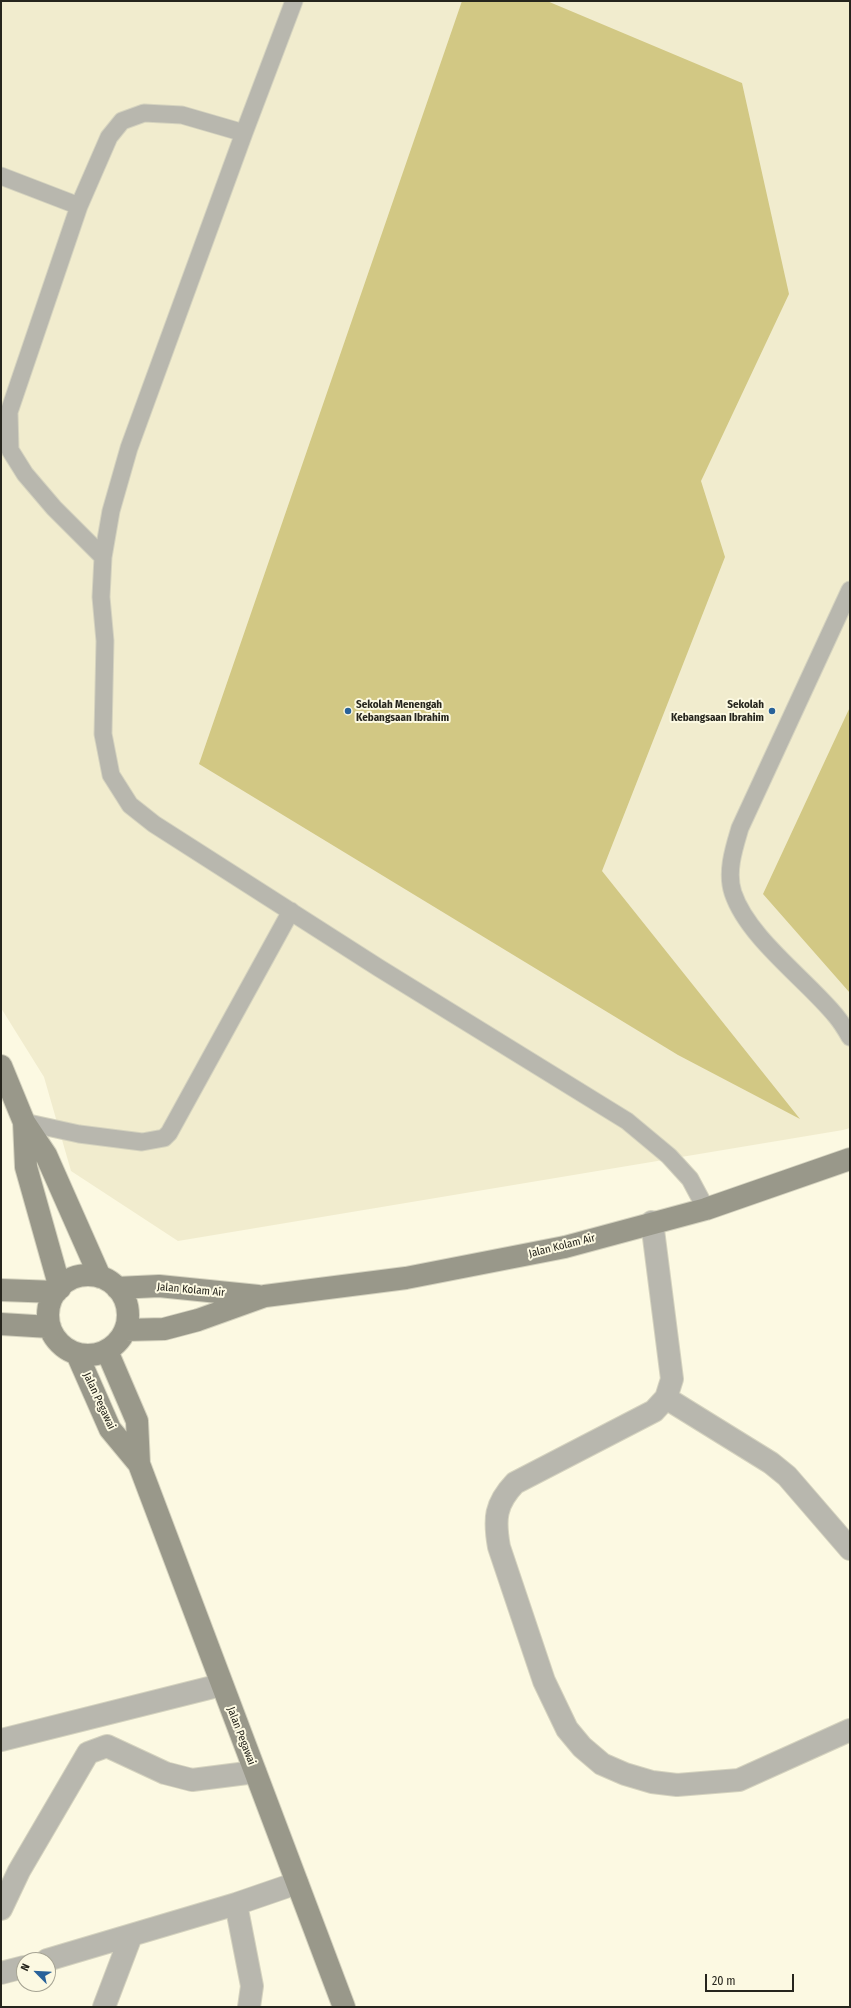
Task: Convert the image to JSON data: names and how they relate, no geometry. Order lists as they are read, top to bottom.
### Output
{
  "streets": {
    "main road": ["Jalan Kolam Air", "Jalan Pegawai"]
  },
  "crossings": [
    ["Jalan Kolam Air", "Jalan Pegawai"]
  ],
  "places": ["Sekolah Menengah Kebangsaan Ibrahim", "Sekolah Kebangsaan Ibrahim"],
  "scale_bar": "20 m",
  "north": "top left"
}
